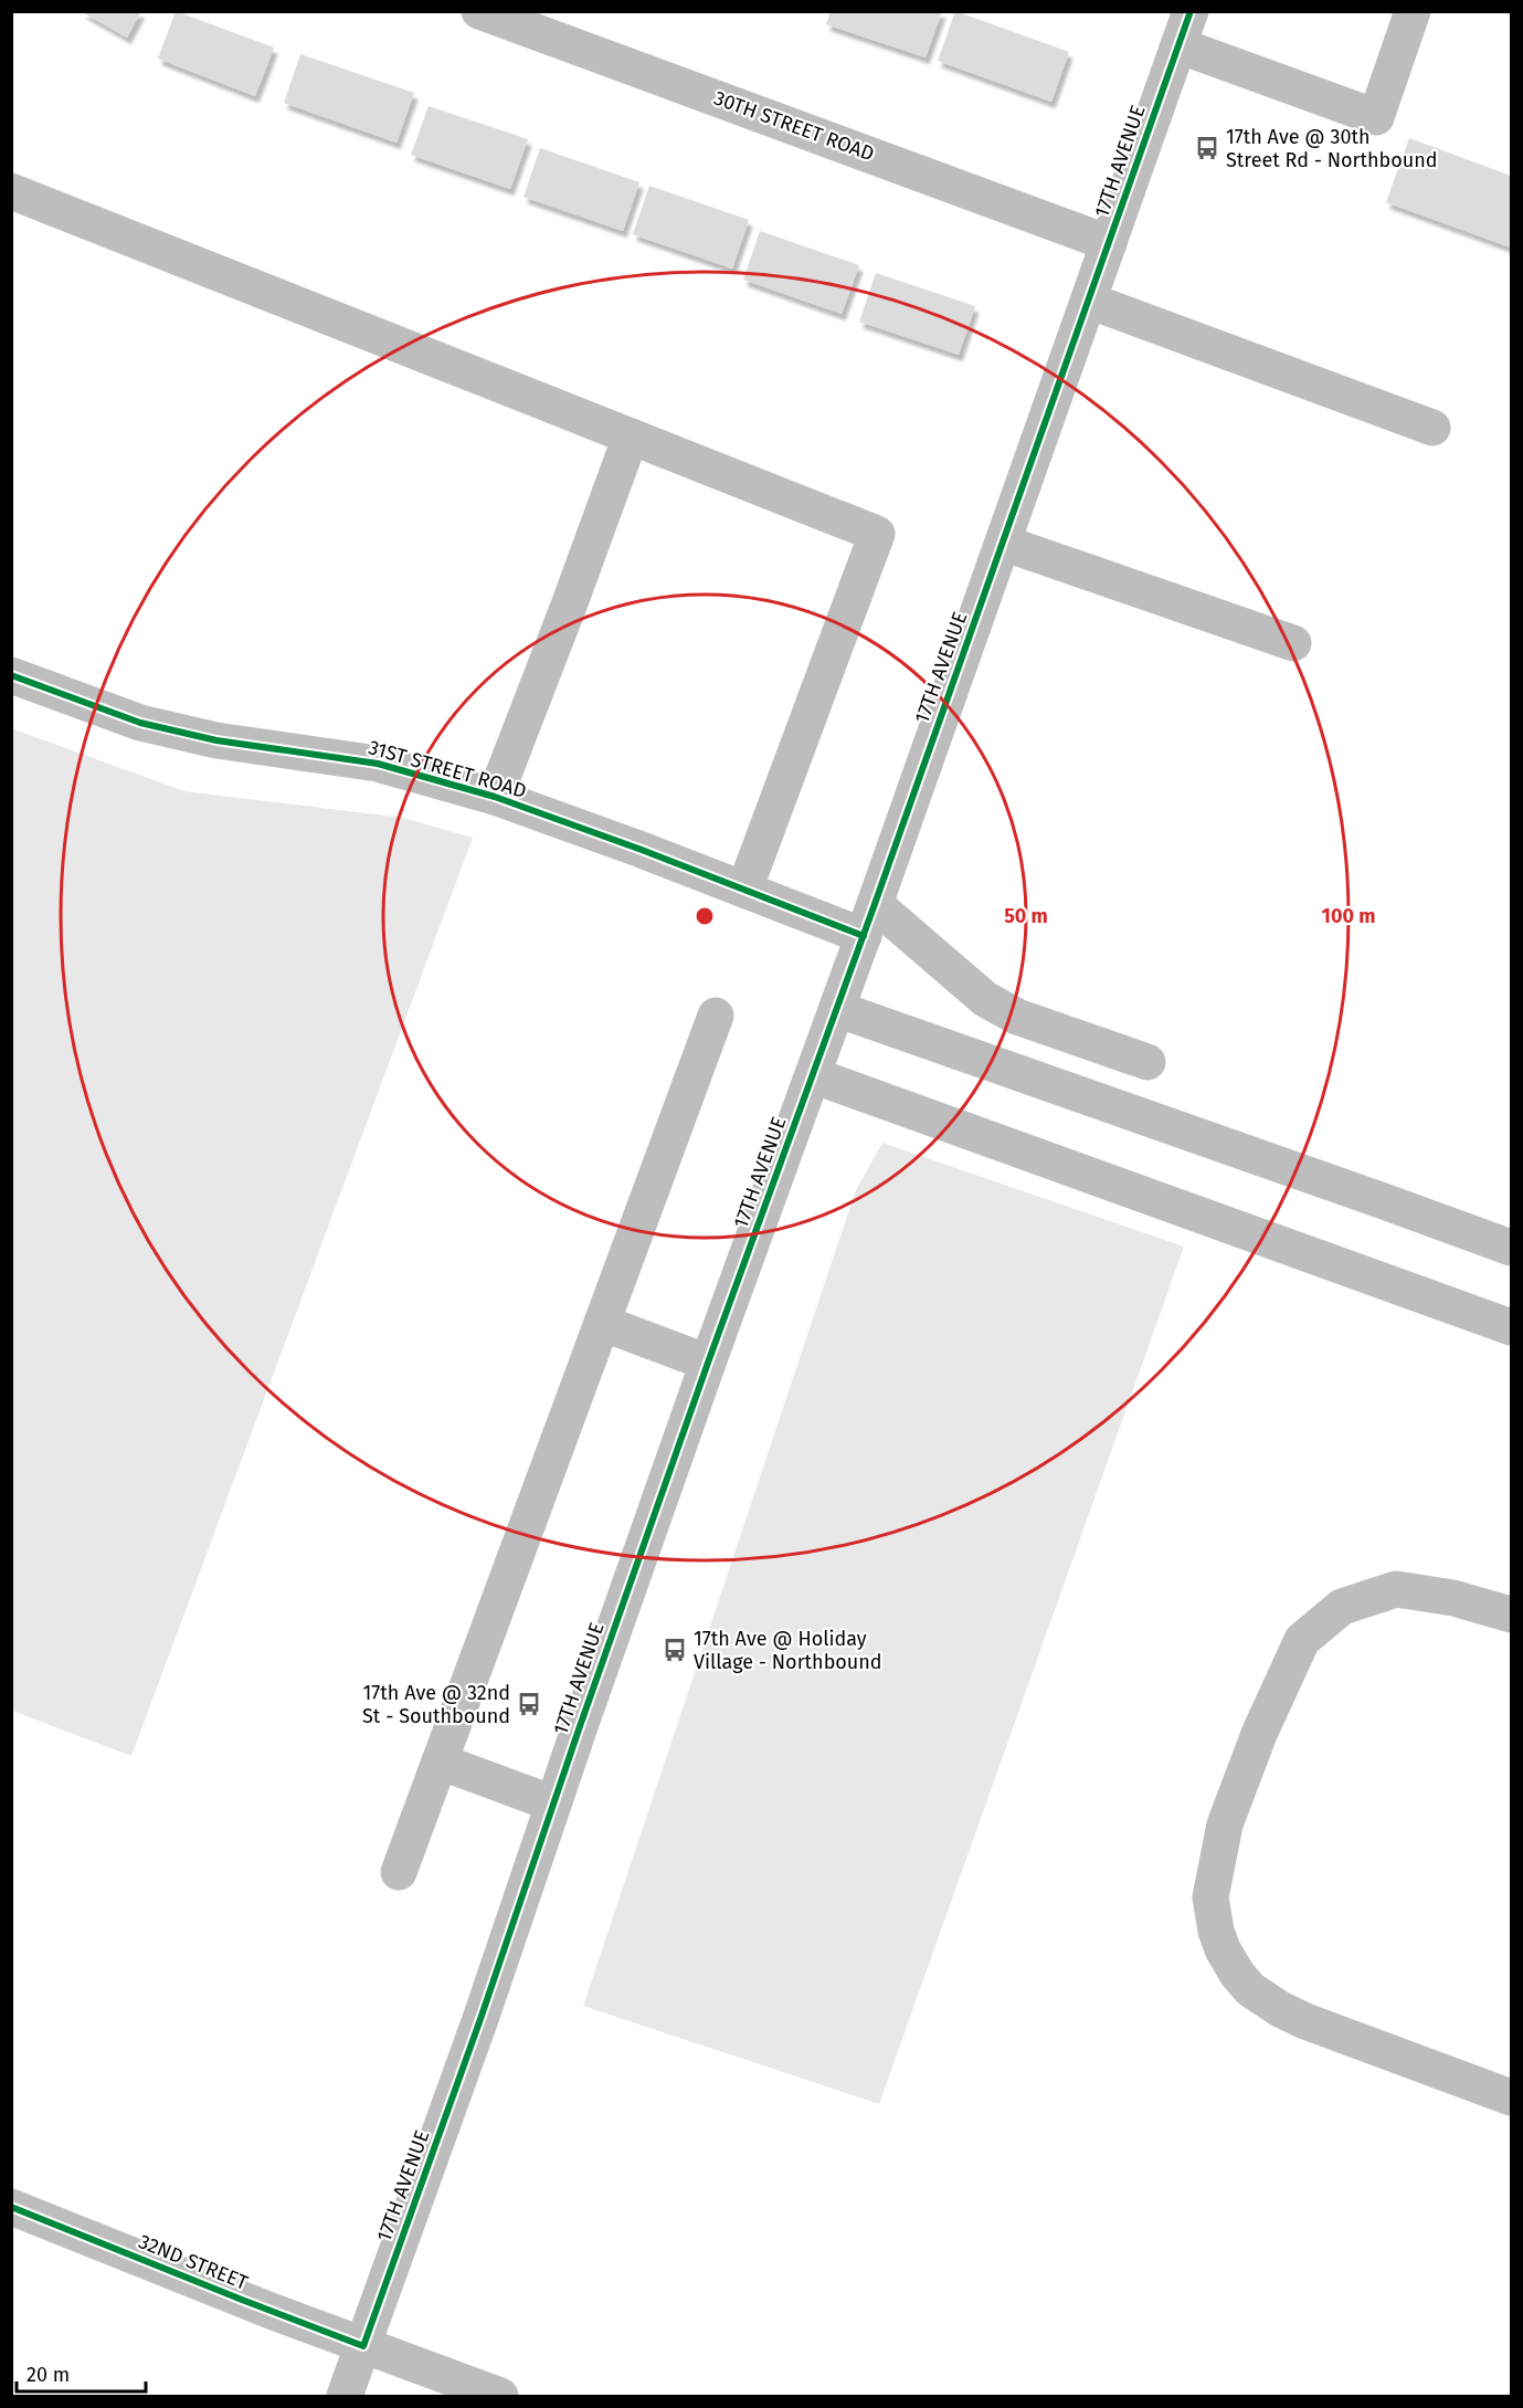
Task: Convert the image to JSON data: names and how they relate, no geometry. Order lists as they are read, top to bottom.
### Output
{
  "streets": {
    "street": [
      "30TH STREET ROAD",
      "17TH AVENUE",
      "31ST STREET ROAD",
      "32ND STREET"
    ]
  },
  "crossings": [
    ["30TH STREET ROAD", "17TH AVENUE"],
    ["17TH AVENUE", "31ST STREET ROAD"],
    ["17TH AVENUE", "32ND STREET"]
  ],
  "places": {
    "bus stop": ["17th Ave @ 30th Street Rd - Northbound", "17th Ave @ Holiday Village - Northbound", "17th Ave @ 32nd St - Southbound"]
  },
  "scale_bar": "20 m",
  "rings": ["50 m", "100 m"]
}
